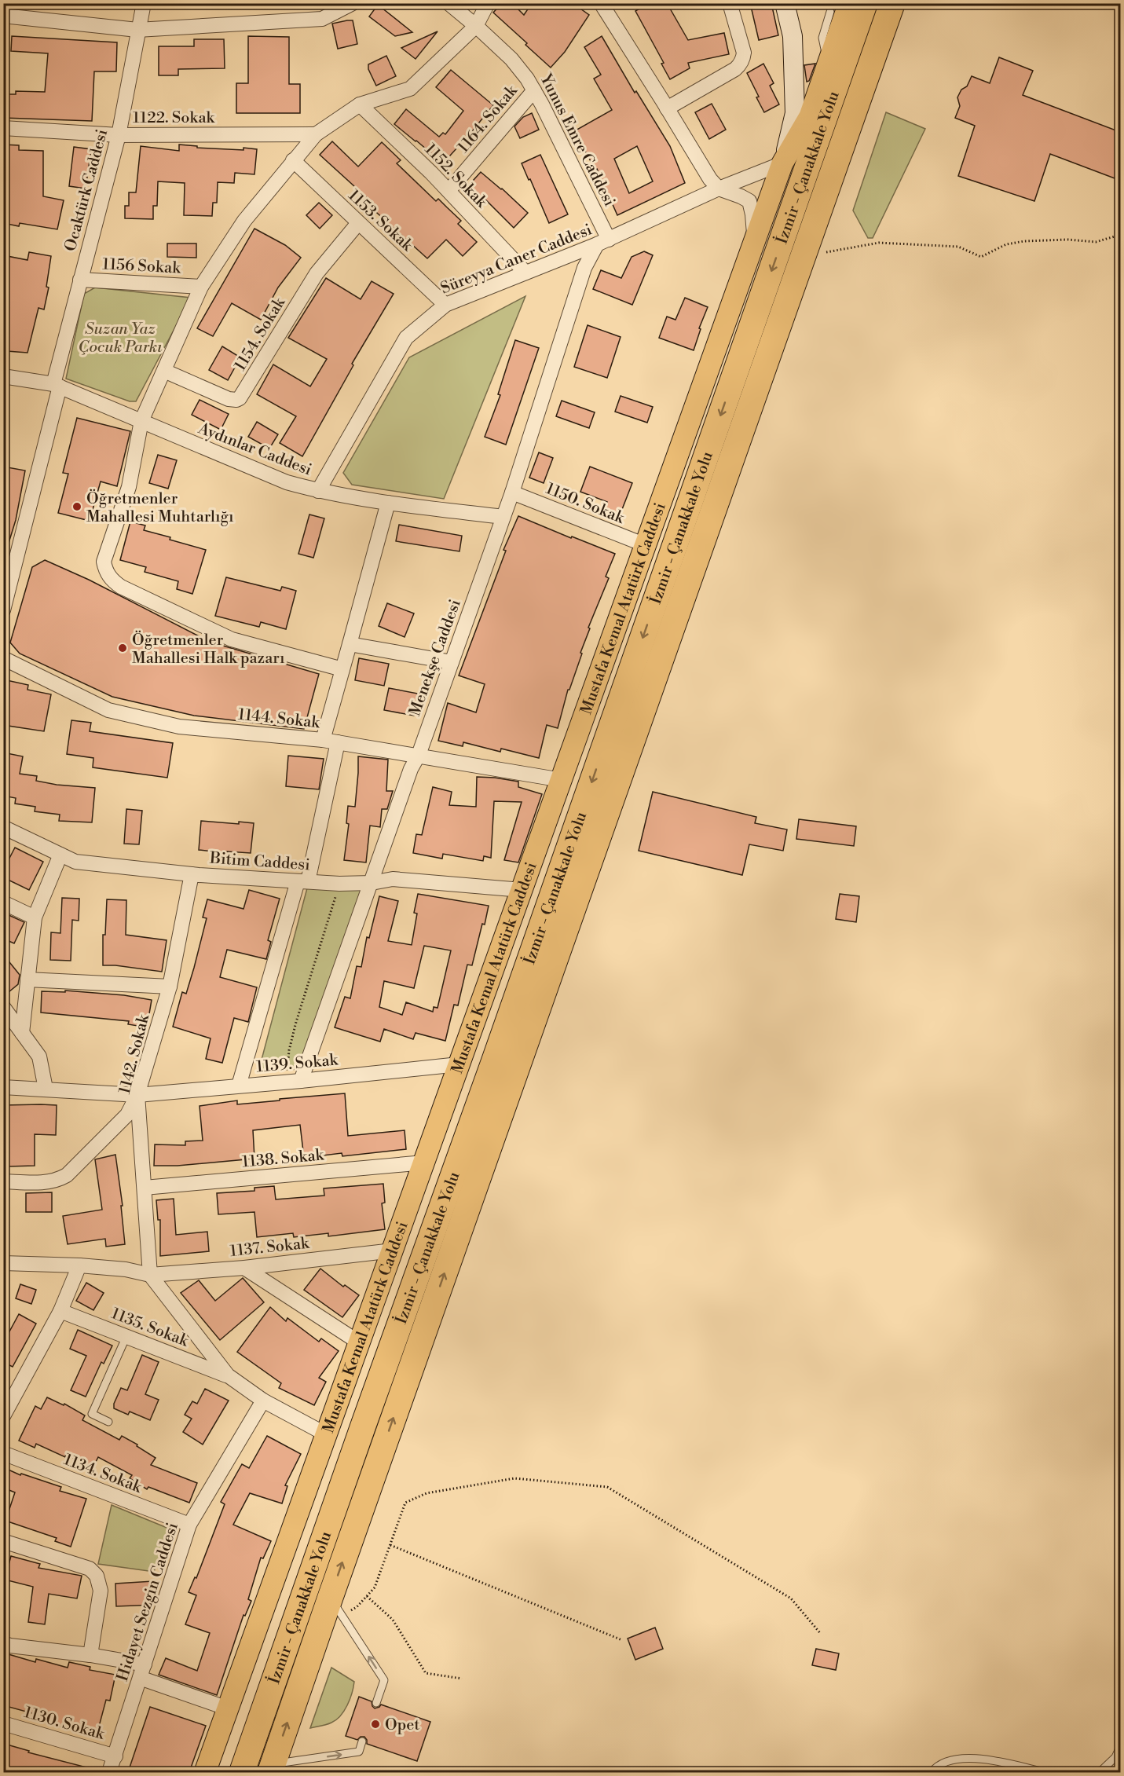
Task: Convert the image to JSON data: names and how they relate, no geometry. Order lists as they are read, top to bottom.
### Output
{
  "streets": {
    "highway": ["İzmir - Çanakkale Yolu"],
    "main road": ["Mustafa Kemal Atatürk Caddesi"],
    "street": [
      "1122. Sokak",
      "1164. Sokak",
      "Yunus Emre Caddesi",
      "1152. Sokak",
      "Ocaktürk Caddesi",
      "1153. Sokak",
      "Süreyya Caner Caddesi",
      "1156 Sokak",
      "1154. Sokak",
      "Aydınlar Caddesi",
      "1150. Sokak",
      "Menekşe Caddesi",
      "1144. Sokak",
      "Bitim Caddesi",
      "1142. Sokak",
      "1139. Sokak",
      "1138. Sokak",
      "1137. Sokak",
      "1135. Sokak",
      "1134. Sokak",
      "Hidayet Sezgin Caddesi",
      "1130. Sokak"
    ]
  },
  "crossings": [
    ["1122. Sokak", "Ocaktürk Caddesi"],
    ["1164. Sokak", "Yunus Emre Caddesi"],
    ["1164. Sokak", "1152. Sokak"],
    ["Yunus Emre Caddesi", "Süreyya Caner Caddesi"],
    ["Yunus Emre Caddesi", "Menekşe Caddesi"],
    ["1152. Sokak", "Süreyya Caner Caddesi"],
    ["Ocaktürk Caddesi", "1156 Sokak"],
    ["Ocaktürk Caddesi", "Aydınlar Caddesi"],
    ["1153. Sokak", "Süreyya Caner Caddesi"],
    ["1153. Sokak", "1154. Sokak"],
    ["Süreyya Caner Caddesi", "Aydınlar Caddesi"],
    ["Süreyya Caner Caddesi", "Mustafa Kemal Atatürk Caddesi"],
    ["Süreyya Caner Caddesi", "Menekşe Caddesi"],
    ["Aydınlar Caddesi", "Menekşe Caddesi"],
    ["1150. Sokak", "Mustafa Kemal Atatürk Caddesi"],
    ["1150. Sokak", "Menekşe Caddesi"],
    ["Mustafa Kemal Atatürk Caddesi", "1144. Sokak"],
    ["Mustafa Kemal Atatürk Caddesi", "Bitim Caddesi"],
    ["Mustafa Kemal Atatürk Caddesi", "1139. Sokak"],
    ["Mustafa Kemal Atatürk Caddesi", "1138. Sokak"],
    ["Mustafa Kemal Atatürk Caddesi", "1137. Sokak"],
    ["Menekşe Caddesi", "1144. Sokak"],
    ["Menekşe Caddesi", "Bitim Caddesi"],
    ["Menekşe Caddesi", "1139. Sokak"],
    ["Bitim Caddesi", "1142. Sokak"],
    ["1142. Sokak", "1139. Sokak"],
    ["1142. Sokak", "1138. Sokak"],
    ["1142. Sokak", "1137. Sokak"],
    ["1134. Sokak", "Hidayet Sezgin Caddesi"],
    ["Hidayet Sezgin Caddesi", "1130. Sokak"]
  ],
  "parks": ["Suzan Yaz Çocuk Parkı"],
  "places": ["Öğretmenler Mahallesi Muhtarlığı", "Öğretmenler Mahallesi Halk pazarı", "Opet"]
}
